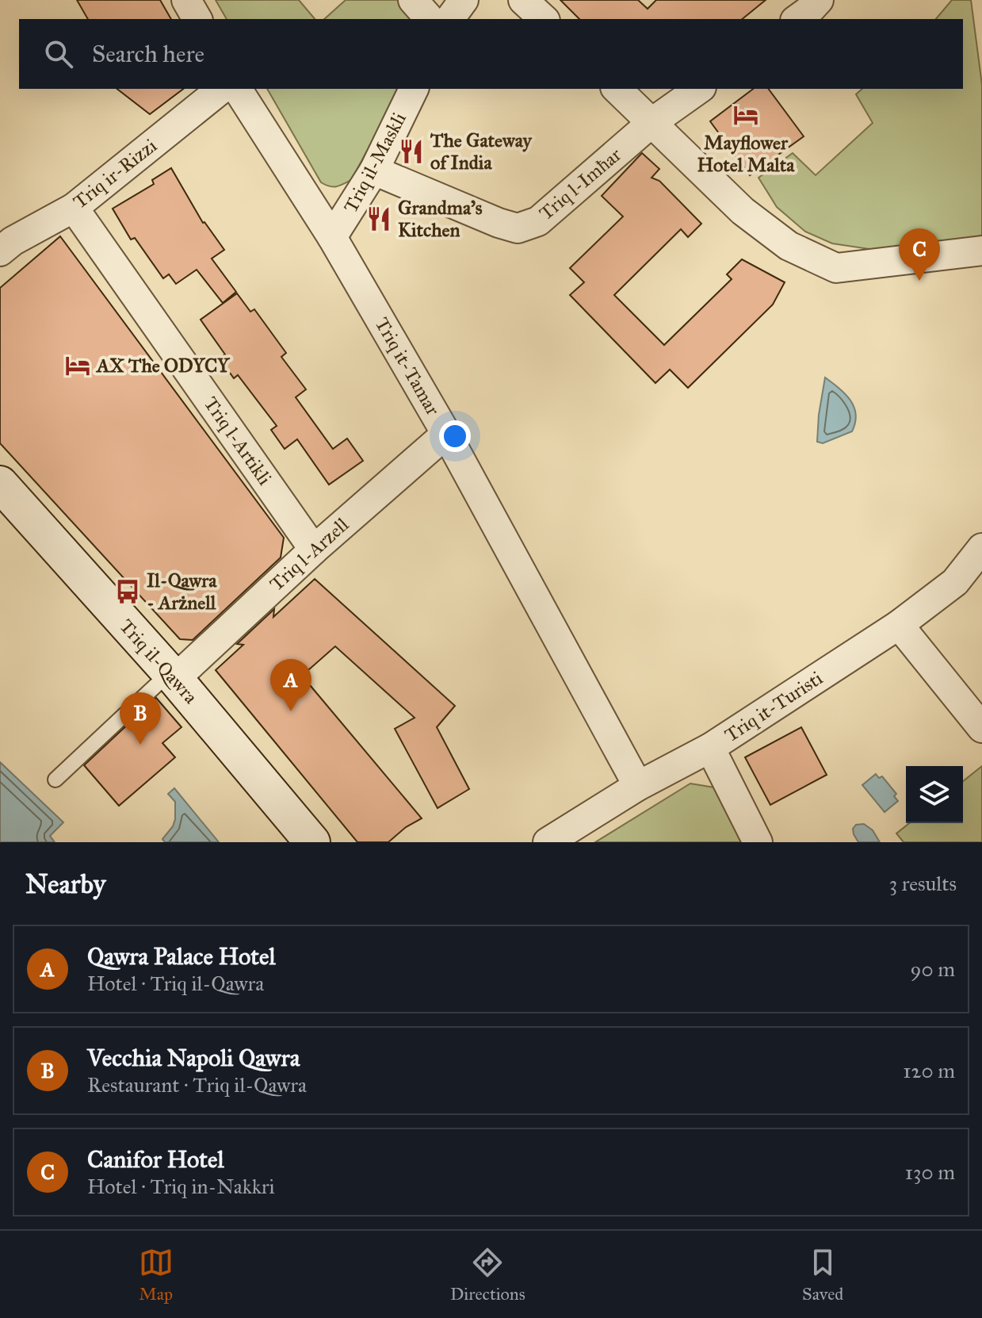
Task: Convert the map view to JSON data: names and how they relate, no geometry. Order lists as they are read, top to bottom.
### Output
{
  "streets": {
    "street": [
      "Triq il-Maskli",
      "Triq ir-Rizzi",
      "Triq l-Imħar",
      "Triq it-Tamar",
      "Triq l-Artikli",
      "Triq l-Arzell",
      "Triq il-Qawra",
      "Triq it-Turisti"
    ]
  },
  "crossings": [
    ["Triq il-Maskli", "Triq l-Imħar"],
    ["Triq il-Maskli", "Triq it-Tamar"],
    ["Triq ir-Rizzi", "Triq l-Artikli"],
    ["Triq it-Tamar", "Triq l-Arzell"],
    ["Triq it-Tamar", "Triq it-Turisti"],
    ["Triq l-Artikli", "Triq l-Arzell"],
    ["Triq l-Arzell", "Triq il-Qawra"]
  ],
  "places": {
    "hotel": ["Mayflower Hotel Malta", "AX The ODYCY"],
    "restaurant": ["The Gateway of India", "Grandma's Kitchen"],
    "bus stop": ["Il-Qawra - Arżnell"]
  },
  "page": {
    "search": "Search here",
    "pins": ["C", "A", "B"],
    "heading": ["Nearby", "3 results"],
    "list": [
      {
        "mark": "A",
        "name": "Qawra Palace Hotel",
        "note": "Hotel · Triq il-Qawra",
        "value": "90 m"
      },
      {
        "mark": "B",
        "name": "Vecchia Napoli Qawra",
        "note": "Restaurant · Triq il-Qawra",
        "value": "120 m"
      },
      {
        "mark": "C",
        "name": "Canifor Hotel",
        "note": "Hotel · Triq in-Nakkri",
        "value": "130 m"
      }
    ],
    "nav": ["Map", "Directions", "Saved"]
  }
}
